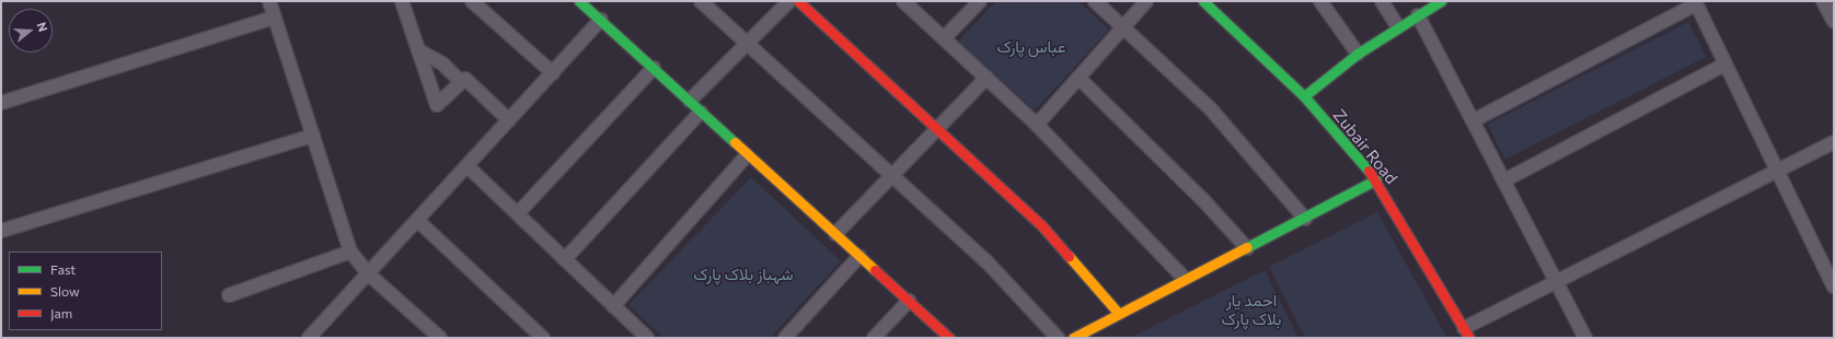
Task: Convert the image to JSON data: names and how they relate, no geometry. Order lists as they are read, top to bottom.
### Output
{
  "streets": {
    "street": ["Zubair Road"]
  },
  "parks": ["عباس پارک", "شہباز بلاک پارک", "احمد یار بلاک پارک"],
  "legend": ["Fast", "Slow", "Jam"],
  "north": "right"
}
